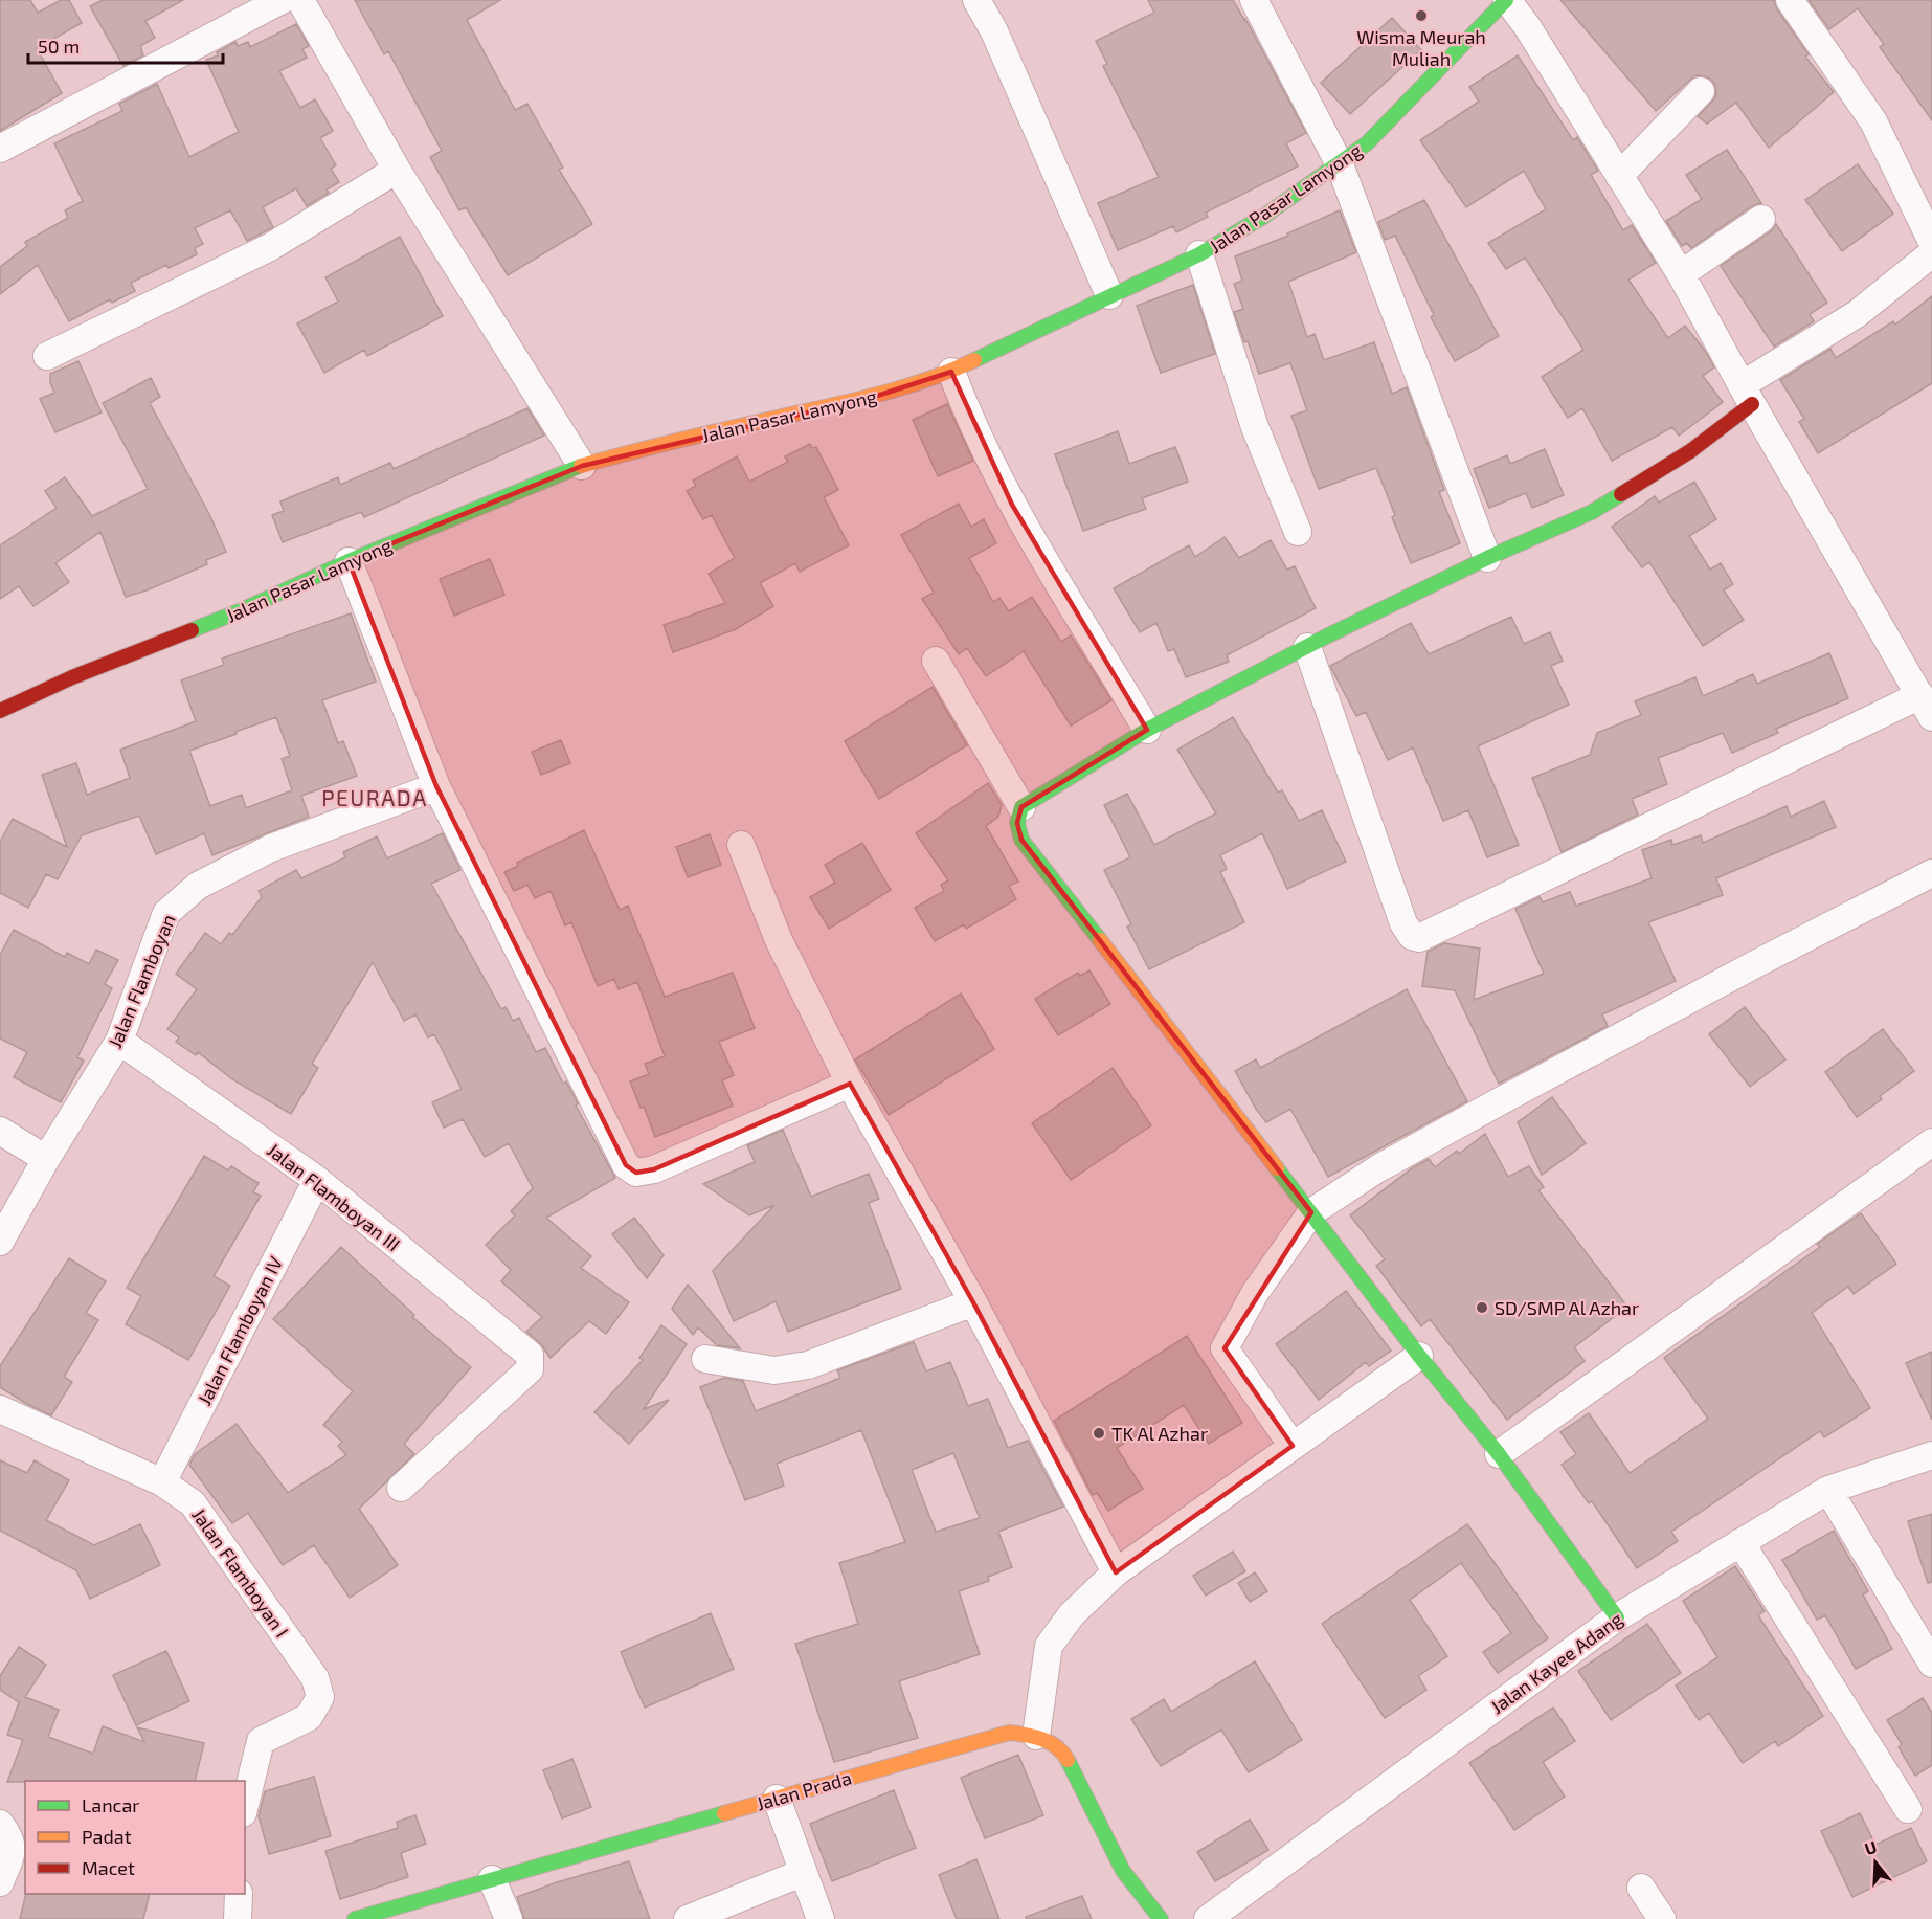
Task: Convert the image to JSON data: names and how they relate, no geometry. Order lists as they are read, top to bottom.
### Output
{
  "streets": {
    "street": [
      "Jalan Pasar Lamyong",
      "Jalan Flamboyan",
      "Jalan Flamboyan III",
      "Jalan Flamboyan IV",
      "Jalan Flamboyan I",
      "Jalan Kayee Adang",
      "Jalan Prada"
    ]
  },
  "crossings": [
    ["Jalan Flamboyan", "Jalan Flamboyan III"],
    ["Jalan Flamboyan III", "Jalan Flamboyan IV"],
    ["Jalan Flamboyan IV", "Jalan Flamboyan I"]
  ],
  "districts": ["PEURADA"],
  "places": ["Wisma Meurah Muliah", "SD/SMP Al Azhar", "TK Al Azhar"],
  "legend": ["Lancar", "Padat", "Macet"],
  "scale_bar": "50 m",
  "north": "top"
}
